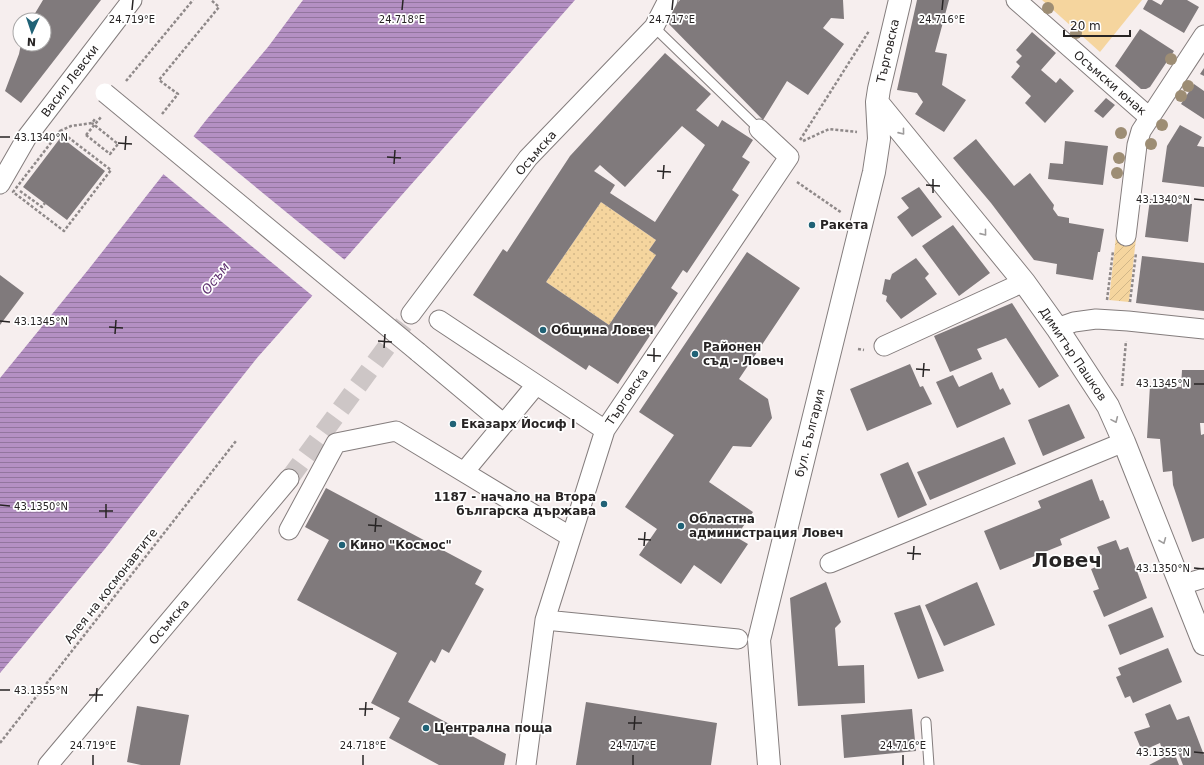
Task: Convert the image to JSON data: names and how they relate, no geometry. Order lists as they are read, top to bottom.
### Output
{
  "streets": {
    "street": [
      "Търговска",
      "Васил Левски",
      "Осъмски юнак",
      "Осъмска",
      "Димитър Пашков",
      "бул. България"
    ],
    "path": ["Алея на космонавтите"]
  },
  "crossings": [
    ["Търговска", "Димитър Пашков"],
    ["Търговска", "бул. България"],
    ["Димитър Пашков", "бул. България"]
  ],
  "one_way": ["Димитър Пашков"],
  "districts": ["Ловеч"],
  "water": ["Осъм"],
  "places": [
    "Ракета",
    "Община Ловеч",
    "Районен съд - Ловеч",
    "Еказарх Йосиф I",
    "1187 - начало на Втора българска държава",
    "Областна администрация Ловеч",
    "Кино \"Космос\"",
    "Централна поща"
  ],
  "scale_bar": "20 m",
  "north": "bottom",
  "coordinates": [
    "24.719°E",
    "24.718°E",
    "24.717°E",
    "24.716°E",
    "43.1340°N",
    "43.1345°N",
    "43.1350°N",
    "43.1355°N"
  ]
}
